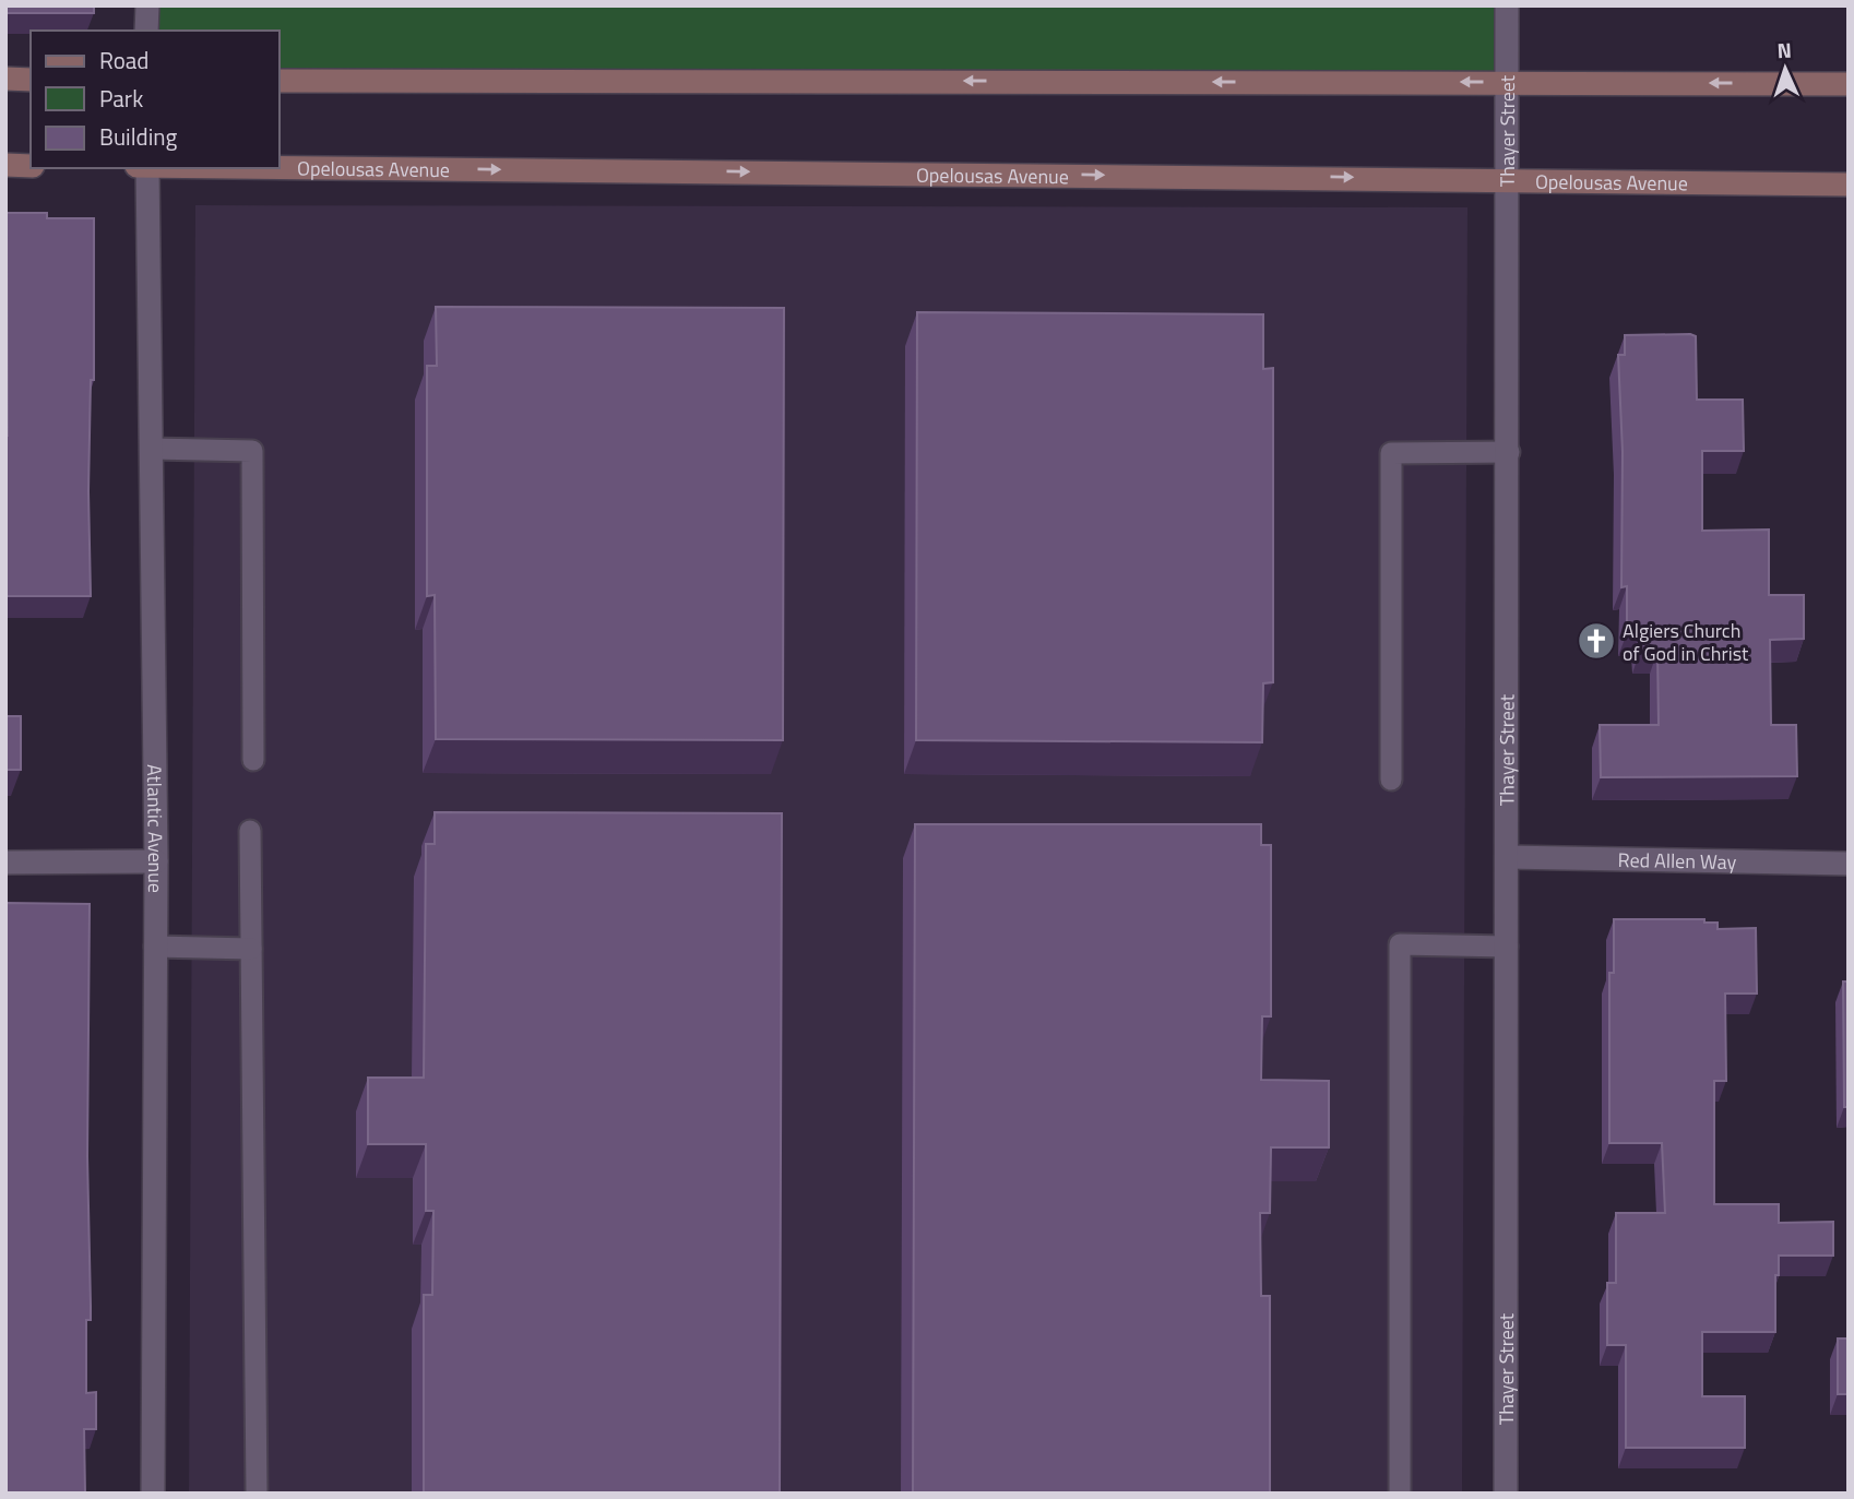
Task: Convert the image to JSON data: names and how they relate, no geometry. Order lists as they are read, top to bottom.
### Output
{
  "streets": {
    "street": [
      "Thayer Street",
      "Opelousas Avenue",
      "Atlantic Avenue",
      "Red Allen Way"
    ]
  },
  "crossings": [
    ["Thayer Street", "Opelousas Avenue"],
    ["Thayer Street", "Red Allen Way"]
  ],
  "places": {
    "church": ["Algiers Church of God in Christ"]
  },
  "legend": ["Road", "Park", "Building"],
  "north": "top"
}
